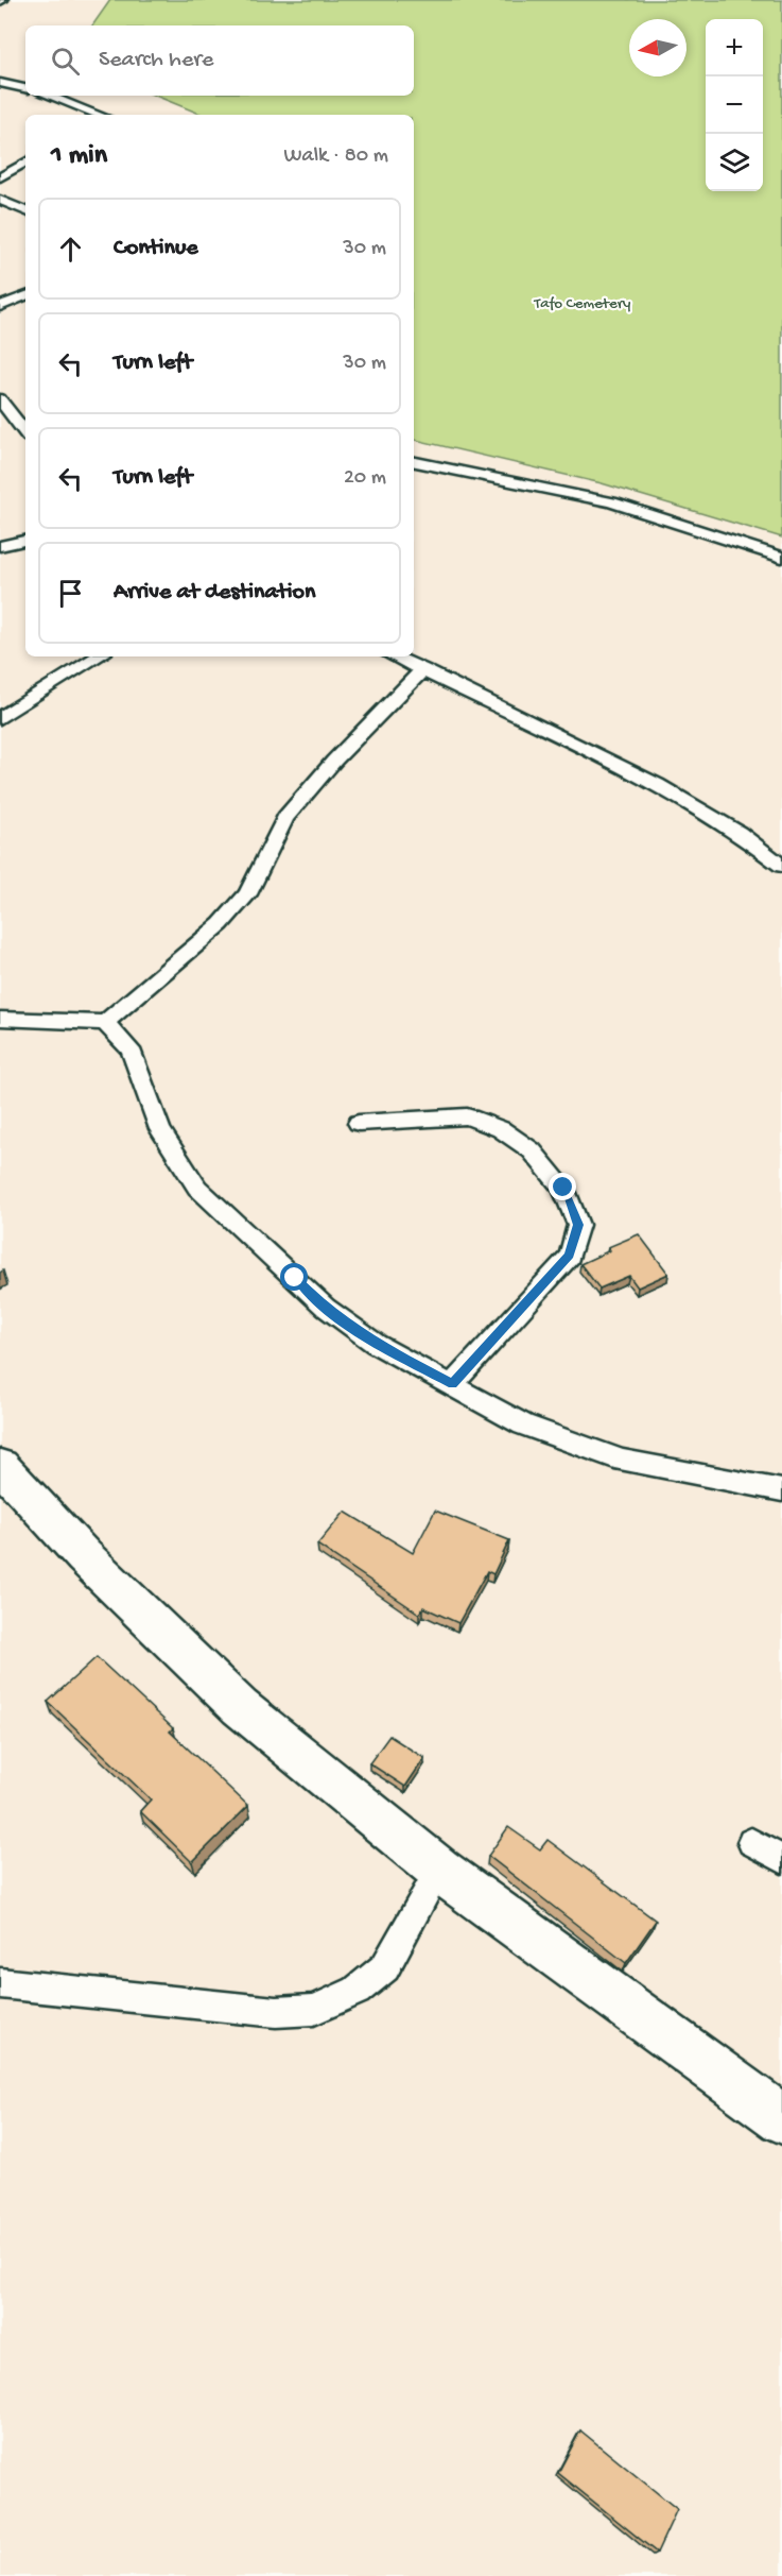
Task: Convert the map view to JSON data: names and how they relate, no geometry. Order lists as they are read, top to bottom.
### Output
{
  "parks": ["Tafo Cemetery"],
  "north": "left",
  "page": {
    "map_buttons": ["+", "−"],
    "search": "Search here",
    "heading": ["1 min", "Walk · 80 m"],
    "list": [
      ["Continue", "30 m"],
      ["Turn left", "30 m"],
      ["Turn left", "20 m"],
      "Arrive at destination"
    ]
  }
}
